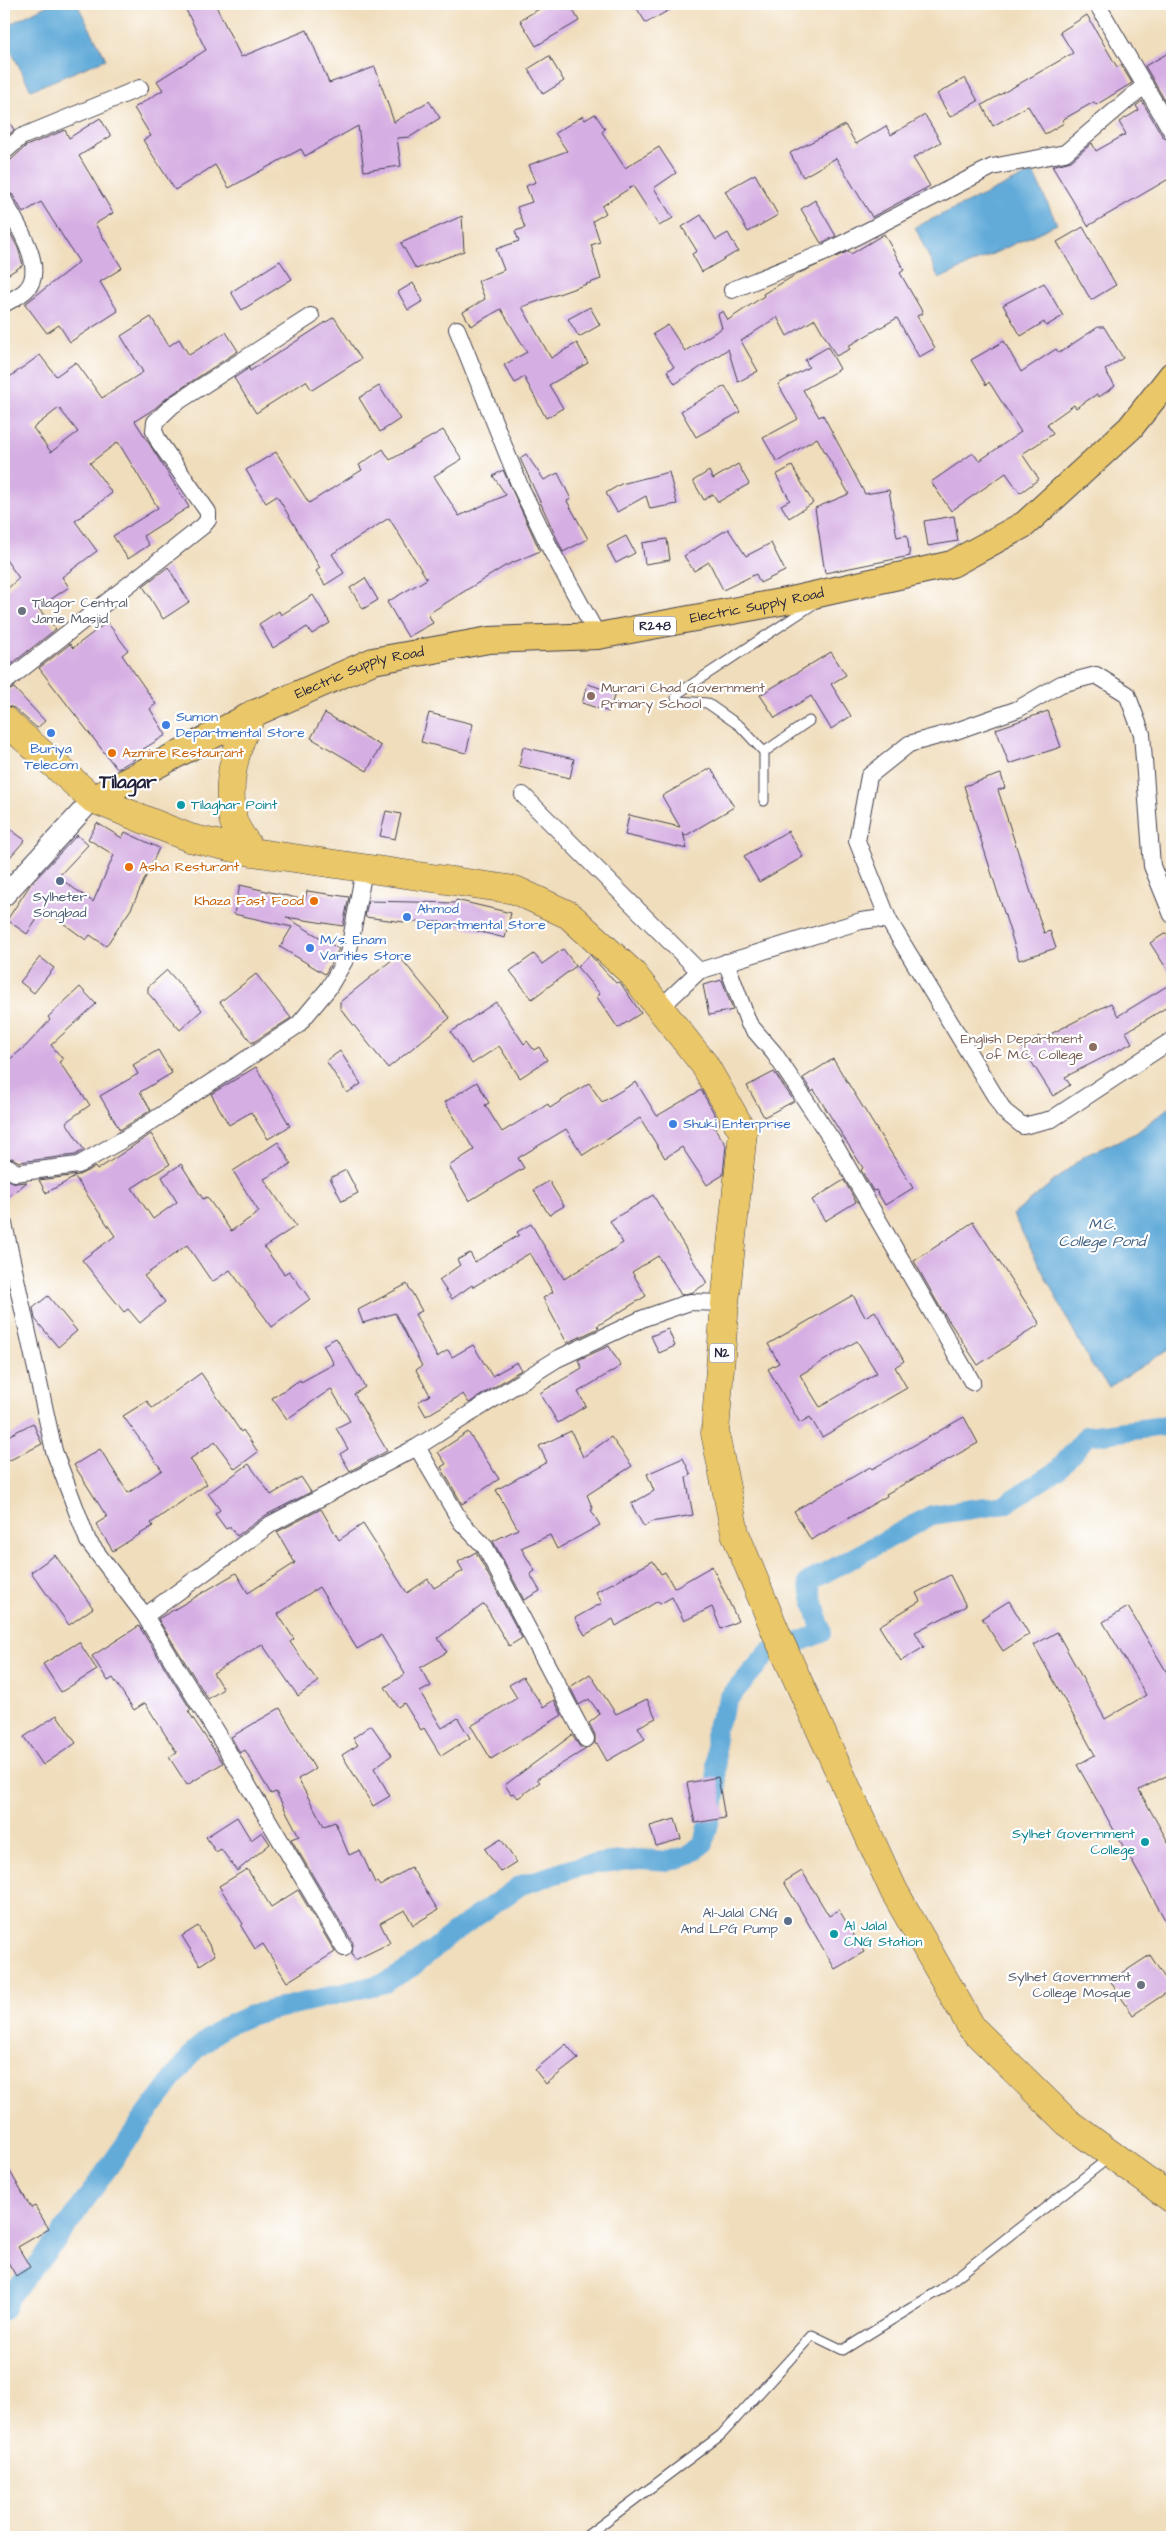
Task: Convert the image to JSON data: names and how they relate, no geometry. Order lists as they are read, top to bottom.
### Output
{
  "streets": {
    "highway": ["N2"],
    "main road": ["Electric Supply Road", "R248"]
  },
  "crossings": [
    ["Electric Supply Road", "N2"]
  ],
  "districts": ["Tilagar"],
  "water": ["M.C. College Pond"],
  "places": [
    "Tilagor Central Jame Masjid",
    "Murari Chad Government Primary School",
    "Sumon Departmental Store",
    "Buriya Telecom",
    "Azmire Restaurant",
    "Tilaghar Point",
    "Asha Resturant",
    "Sylheter Songbad",
    "Khaza Fast Food",
    "Ahmod Departmental Store",
    "M/s. Enam Varities Store",
    "English Department of M.C. College",
    "Shuki Enterprise",
    "Sylhet Government College",
    "Al-Jalal CNG And LPG Pump",
    "Al Jalal CNG Station",
    "Sylhet Government College Mosque"
  ]
}
